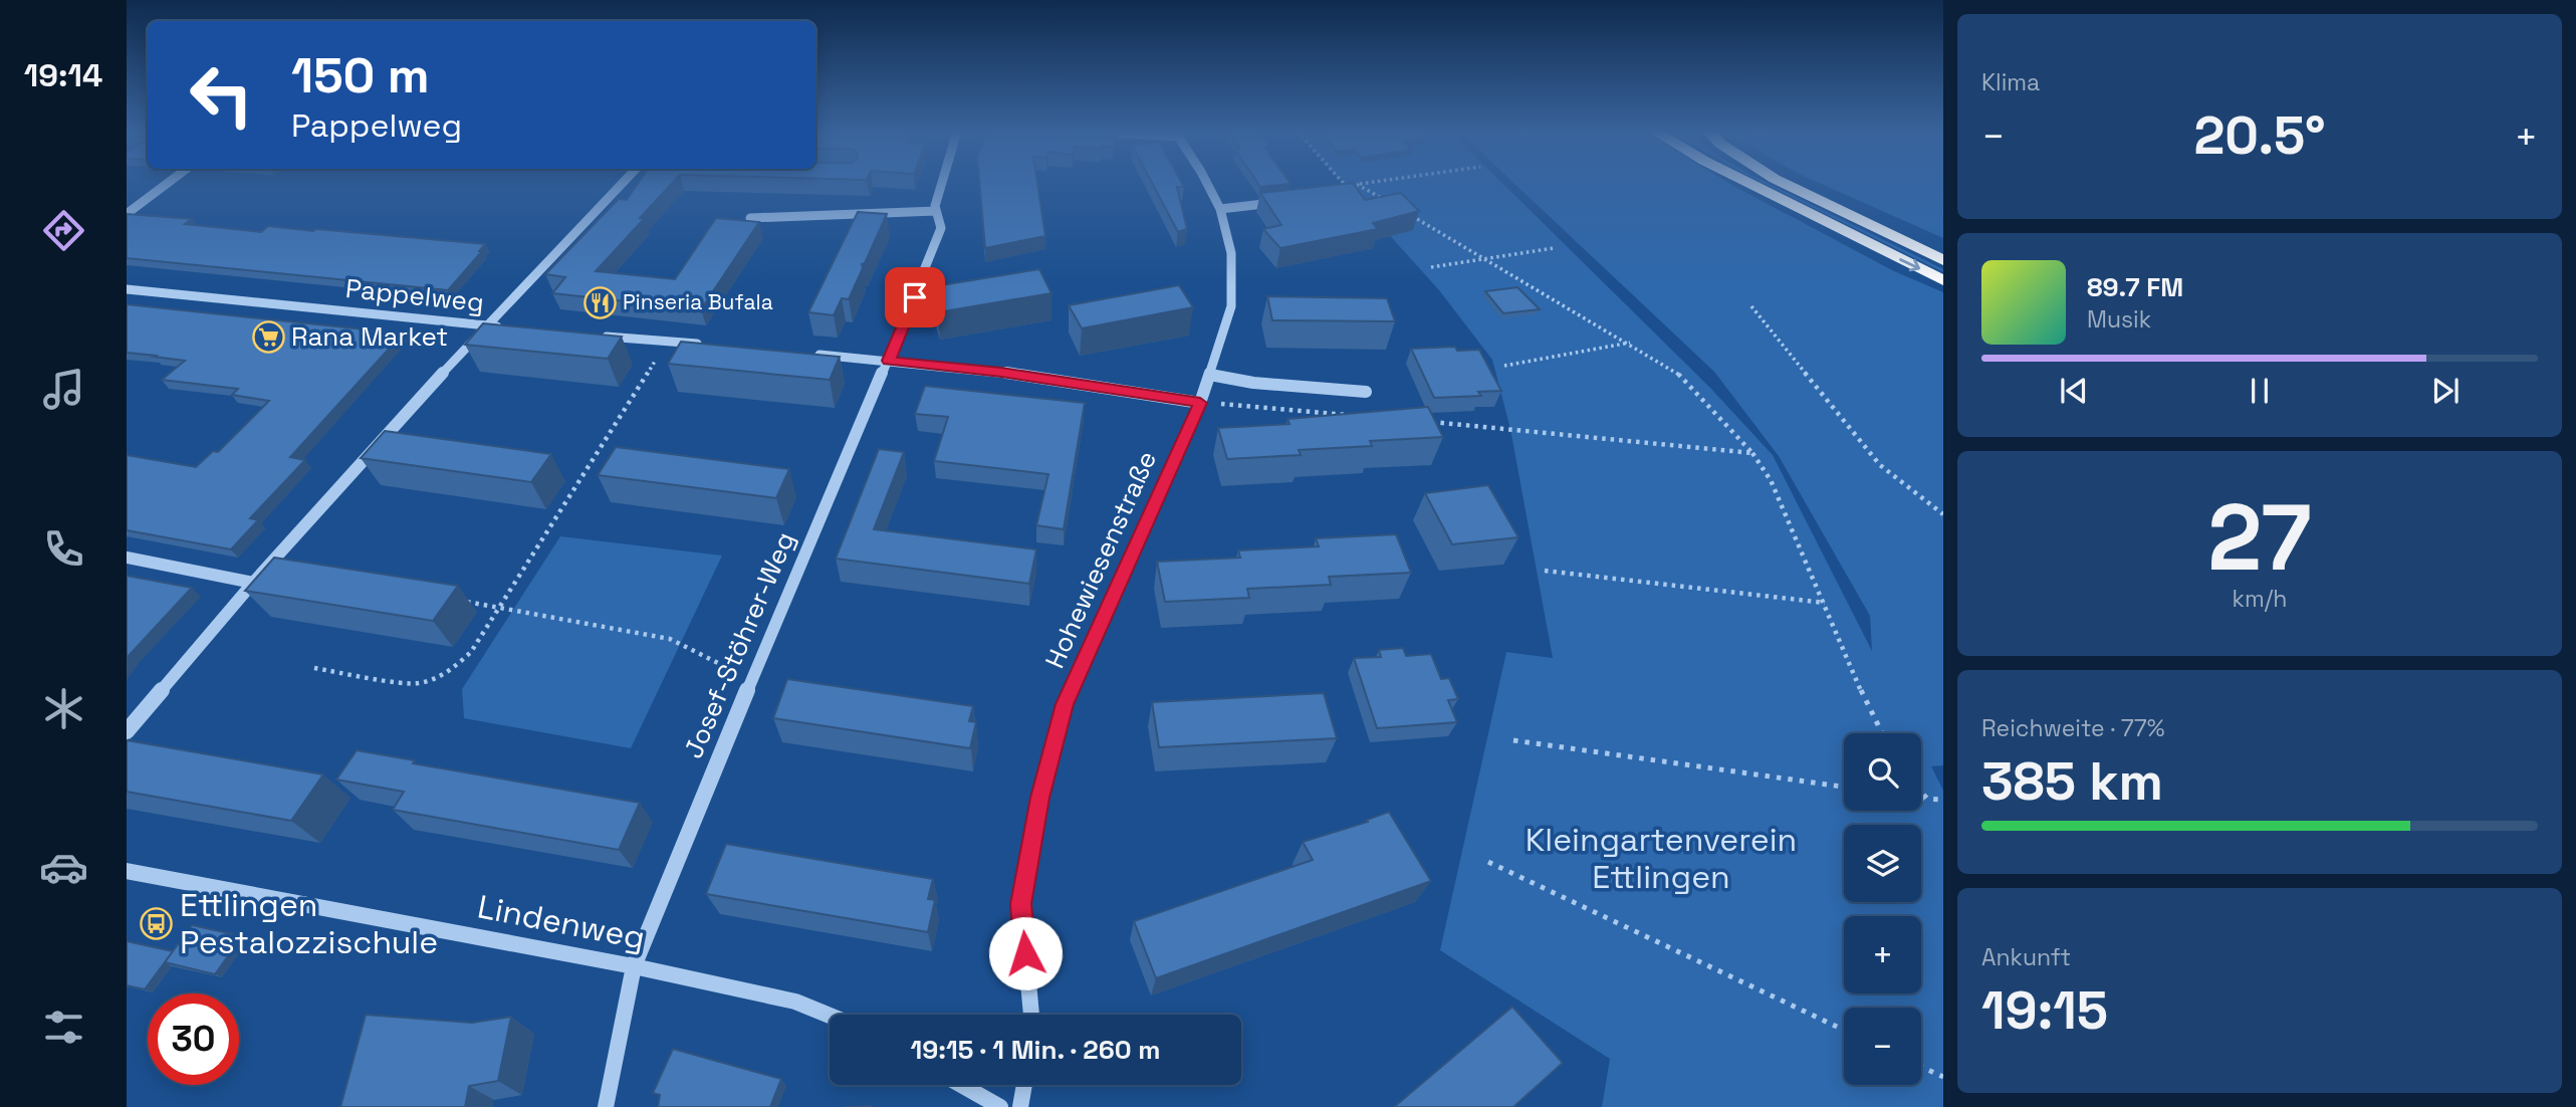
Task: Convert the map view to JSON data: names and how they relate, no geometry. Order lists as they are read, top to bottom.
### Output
{
  "streets": {
    "street": [
      "Pappelweg",
      "Hohewiesenstraße",
      "Josef-Stöhrer-Weg",
      "Lindenweg"
    ]
  },
  "crossings": [
    ["Josef-Stöhrer-Weg", "Lindenweg"]
  ],
  "parks": ["Kleingartenverein Ettlingen"],
  "places": {
    "restaurant": ["Pinseria Bufala"],
    "supermarket": ["Rana Market"],
    "bus stop": ["Ettlingen Pestalozzischule"]
  },
  "page": {
    "tabs": "19:14",
    "tile": [
      "Klima",
      ["27", "km/h"],
      ["Reichweite · 77%", "385 km"],
      ["Ankunft", "19:15"]
    ],
    "turn": ["150 m", "Pappelweg"],
    "heat": ["−", "20.5°", "+"],
    "song": ["89.7 FM", "Musik"],
    "map_buttons": ["+", "−"],
    "limit": "30",
    "trip": "19:15 · 1 Min. · 260 m"
  }
}
